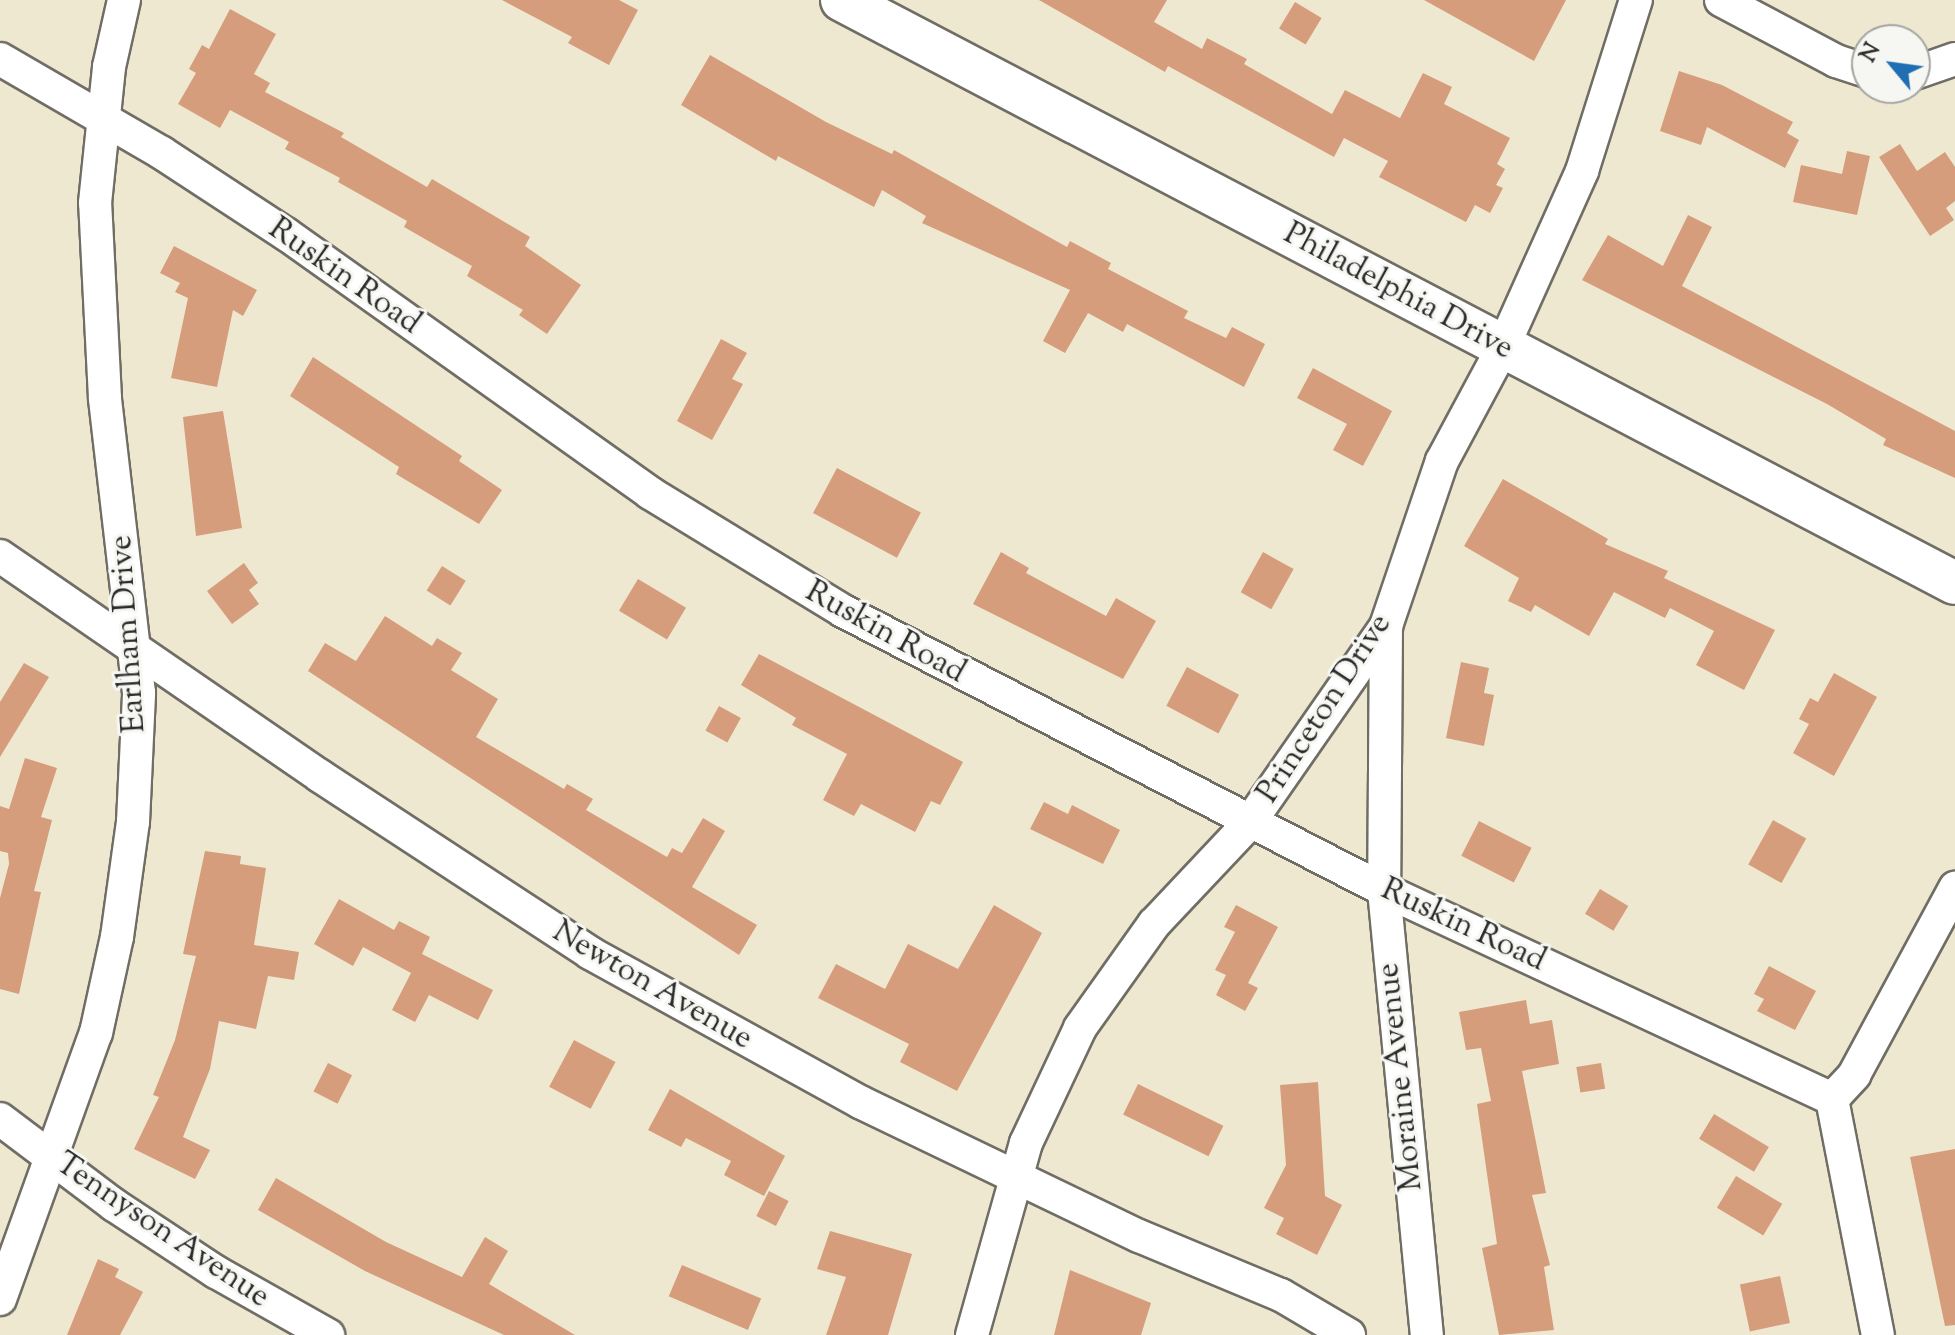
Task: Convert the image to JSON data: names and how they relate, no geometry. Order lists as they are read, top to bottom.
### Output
{
  "streets": {
    "main road": ["Philadelphia Drive"],
    "street": [
      "Ruskin Road",
      "Earlham Drive",
      "Princeton Drive",
      "Newton Avenue",
      "Moraine Avenue",
      "Tennyson Avenue"
    ]
  },
  "crossings": [
    ["Ruskin Road", "Earlham Drive"],
    ["Ruskin Road", "Princeton Drive"],
    ["Ruskin Road", "Moraine Avenue"],
    ["Philadelphia Drive", "Princeton Drive"],
    ["Earlham Drive", "Newton Avenue"],
    ["Earlham Drive", "Tennyson Avenue"],
    ["Princeton Drive", "Newton Avenue"],
    ["Princeton Drive", "Moraine Avenue"]
  ],
  "north": "top left"
}
